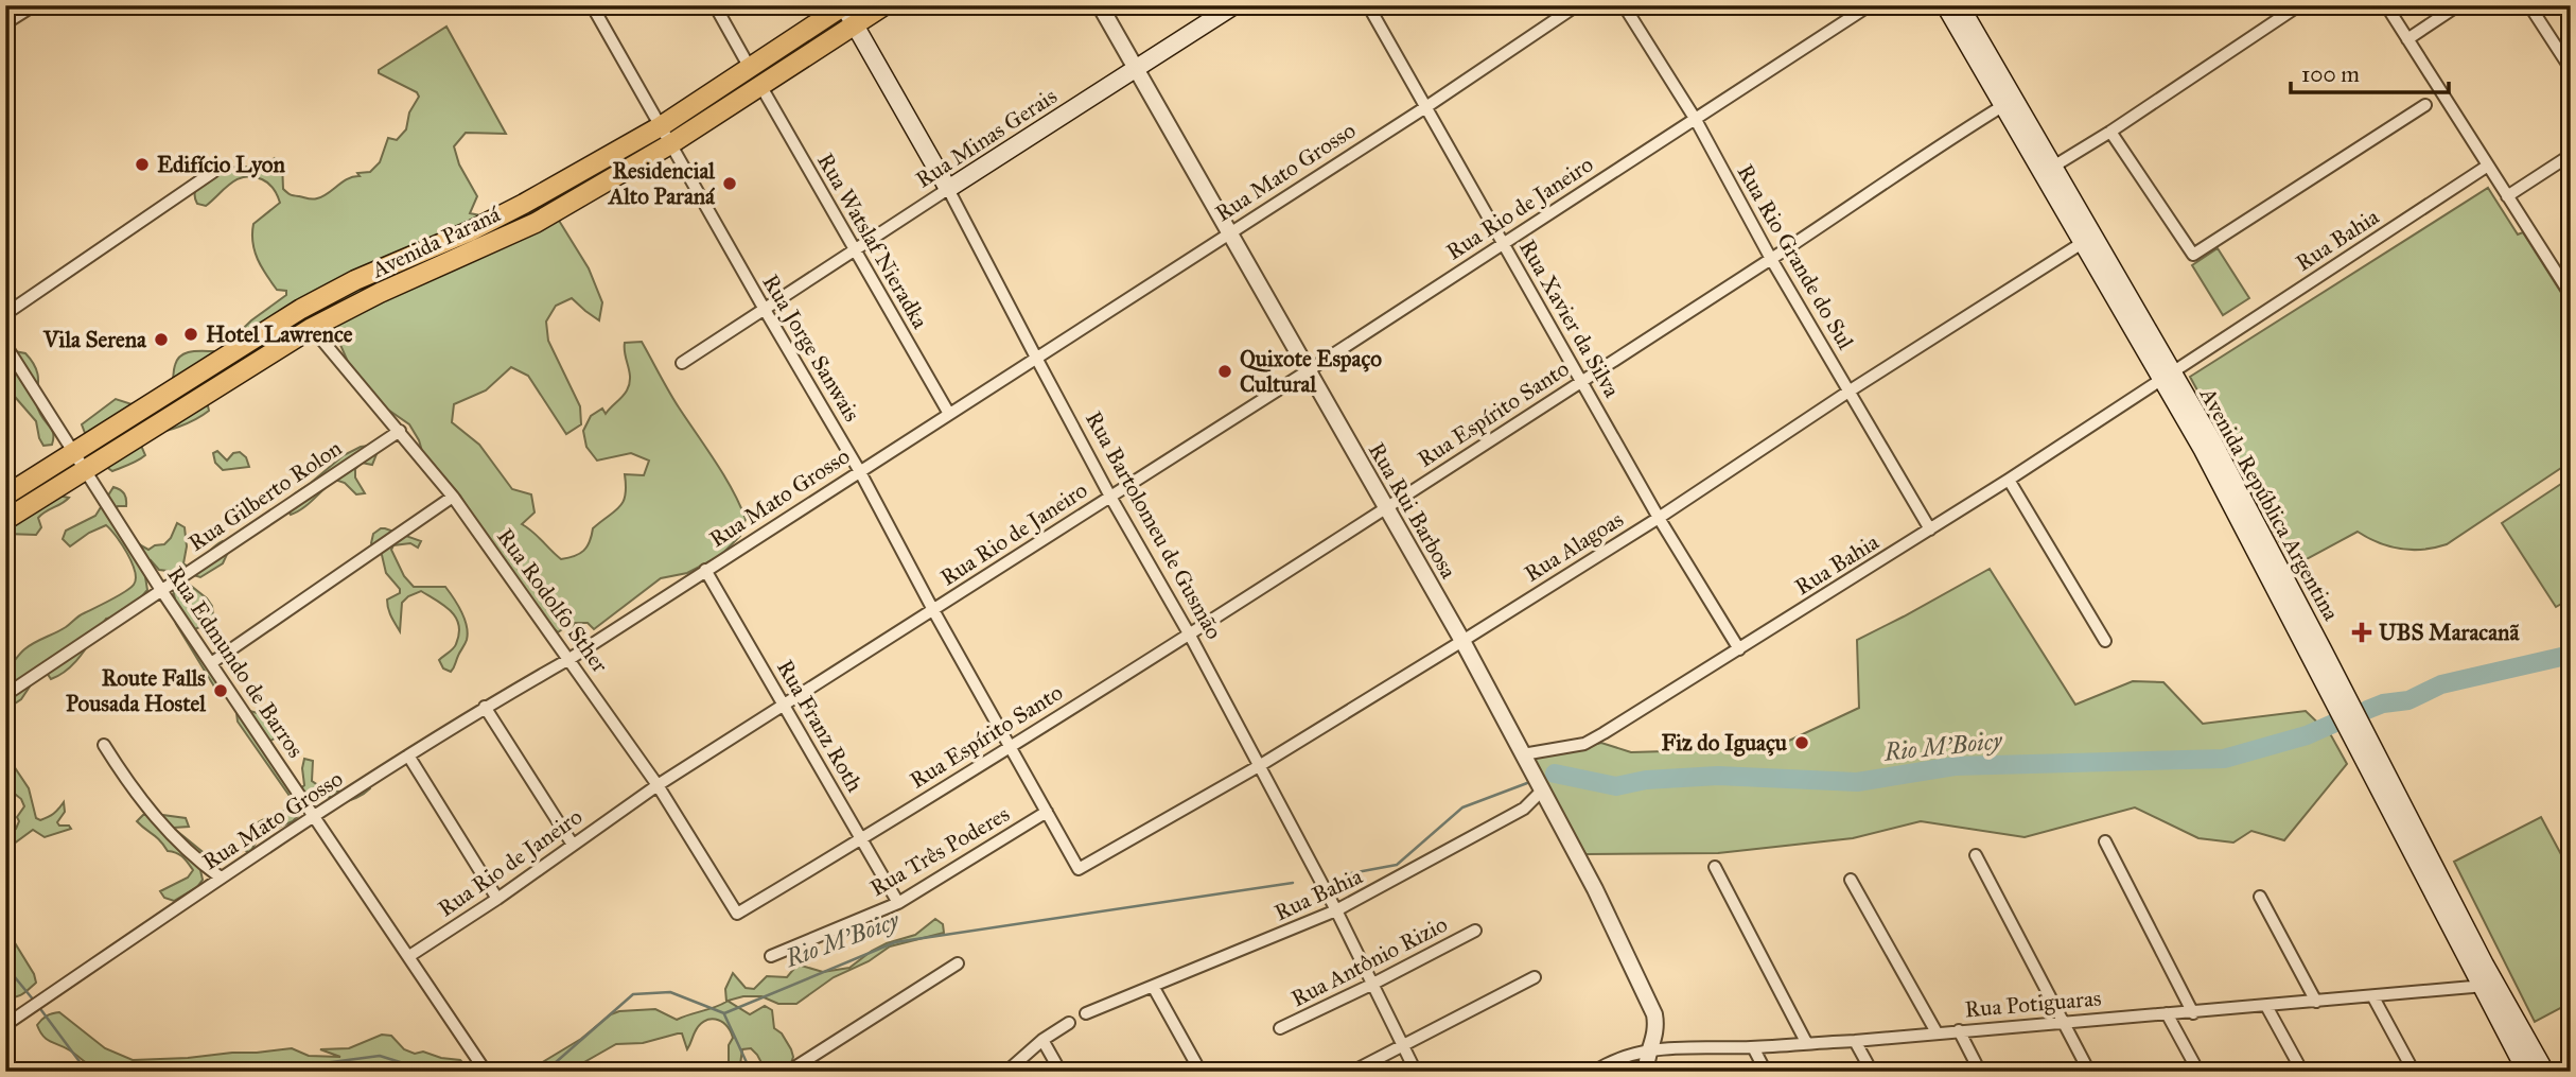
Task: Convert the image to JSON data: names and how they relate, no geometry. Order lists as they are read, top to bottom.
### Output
{
  "streets": {
    "main road": [
      "Rua Minas Gerais",
      "Avenida Paraná",
      "Avenida República Argentina",
      "Rua Bartolomeu de Gusmão"
    ],
    "street": [
      "Rua Mato Grosso",
      "Rua Rio de Janeiro",
      "Rua Bahia",
      "Rua Watslaf Nieradka",
      "Rua Rio Grande do Sul",
      "Rua Xavier da Silva",
      "Rua Jorge Sanwais",
      "Rua Espírito Santo",
      "Rua Gilberto Rolon",
      "Rua Rui Barbosa",
      "Rua Alagoas",
      "Rua Rodolfo Sther",
      "Rua Edmundo de Barros",
      "Rua Franz Roth",
      "Rua Três Poderes",
      "Rua Antônio Rizio",
      "Rua Potiguaras"
    ]
  },
  "crossings": [
    ["Rua Minas Gerais", "Rua Watslaf Nieradka"],
    ["Rua Minas Gerais", "Rua Jorge Sanwais"],
    ["Rua Minas Gerais", "Rua Rui Barbosa"],
    ["Rua Minas Gerais", "Rua Bartolomeu de Gusmão"],
    ["Rua Mato Grosso", "Rua Watslaf Nieradka"],
    ["Rua Mato Grosso", "Rua Xavier da Silva"],
    ["Rua Mato Grosso", "Rua Jorge Sanwais"],
    ["Rua Mato Grosso", "Rua Rui Barbosa"],
    ["Rua Mato Grosso", "Rua Bartolomeu de Gusmão"],
    ["Rua Mato Grosso", "Rua Rodolfo Sther"],
    ["Rua Mato Grosso", "Rua Edmundo de Barros"],
    ["Rua Mato Grosso", "Rua Franz Roth"],
    ["Rua Rio de Janeiro", "Rua Rio Grande do Sul"],
    ["Rua Rio de Janeiro", "Rua Xavier da Silva"],
    ["Rua Rio de Janeiro", "Rua Jorge Sanwais"],
    ["Rua Rio de Janeiro", "Rua Rui Barbosa"],
    ["Rua Rio de Janeiro", "Rua Bartolomeu de Gusmão"],
    ["Rua Rio de Janeiro", "Rua Rodolfo Sther"],
    ["Rua Rio de Janeiro", "Rua Edmundo de Barros"],
    ["Rua Rio de Janeiro", "Rua Franz Roth"],
    ["Rua Bahia", "Rua Rio Grande do Sul"],
    ["Rua Bahia", "Rua Xavier da Silva"],
    ["Rua Bahia", "Avenida República Argentina"],
    ["Rua Bahia", "Rua Rui Barbosa"],
    ["Rua Bahia", "Rua Bartolomeu de Gusmão"],
    ["Rua Watslaf Nieradka", "Avenida Paraná"],
    ["Avenida Paraná", "Rua Jorge Sanwais"],
    ["Avenida Paraná", "Rua Bartolomeu de Gusmão"],
    ["Avenida Paraná", "Rua Rodolfo Sther"],
    ["Avenida Paraná", "Rua Edmundo de Barros"],
    ["Rua Rio Grande do Sul", "Rua Espírito Santo"],
    ["Rua Rio Grande do Sul", "Rua Alagoas"],
    ["Rua Xavier da Silva", "Rua Espírito Santo"],
    ["Rua Xavier da Silva", "Rua Alagoas"],
    ["Rua Jorge Sanwais", "Rua Espírito Santo"],
    ["Rua Jorge Sanwais", "Rua Alagoas"],
    ["Rua Jorge Sanwais", "Rua Três Poderes"],
    ["Rua Espírito Santo", "Avenida República Argentina"],
    ["Rua Espírito Santo", "Rua Rui Barbosa"],
    ["Rua Espírito Santo", "Rua Bartolomeu de Gusmão"],
    ["Rua Espírito Santo", "Rua Rodolfo Sther"],
    ["Rua Espírito Santo", "Rua Franz Roth"],
    ["Rua Gilberto Rolon", "Rua Rodolfo Sther"],
    ["Rua Gilberto Rolon", "Rua Edmundo de Barros"],
    ["Avenida República Argentina", "Rua Alagoas"],
    ["Avenida República Argentina", "Rua Potiguaras"],
    ["Rua Rui Barbosa", "Rua Alagoas"],
    ["Rua Rui Barbosa", "Rua Potiguaras"],
    ["Rua Bartolomeu de Gusmão", "Rua Alagoas"],
    ["Rua Bartolomeu de Gusmão", "Rua Antônio Rizio"],
    ["Rua Franz Roth", "Rua Três Poderes"]
  ],
  "water": ["Rio M'Boicy"],
  "places": {
    "other": [
      "Edifício Lyon",
      "Residencial Alto Paraná",
      "Hotel Lawrence",
      "Vila Serena",
      "Quixote Espaço Cultural",
      "Route Falls Pousada Hostel",
      "Fiz do Iguaçu"
    ],
    "health": ["UBS Maracanã"]
  },
  "scale_bar": "100 m"
}
